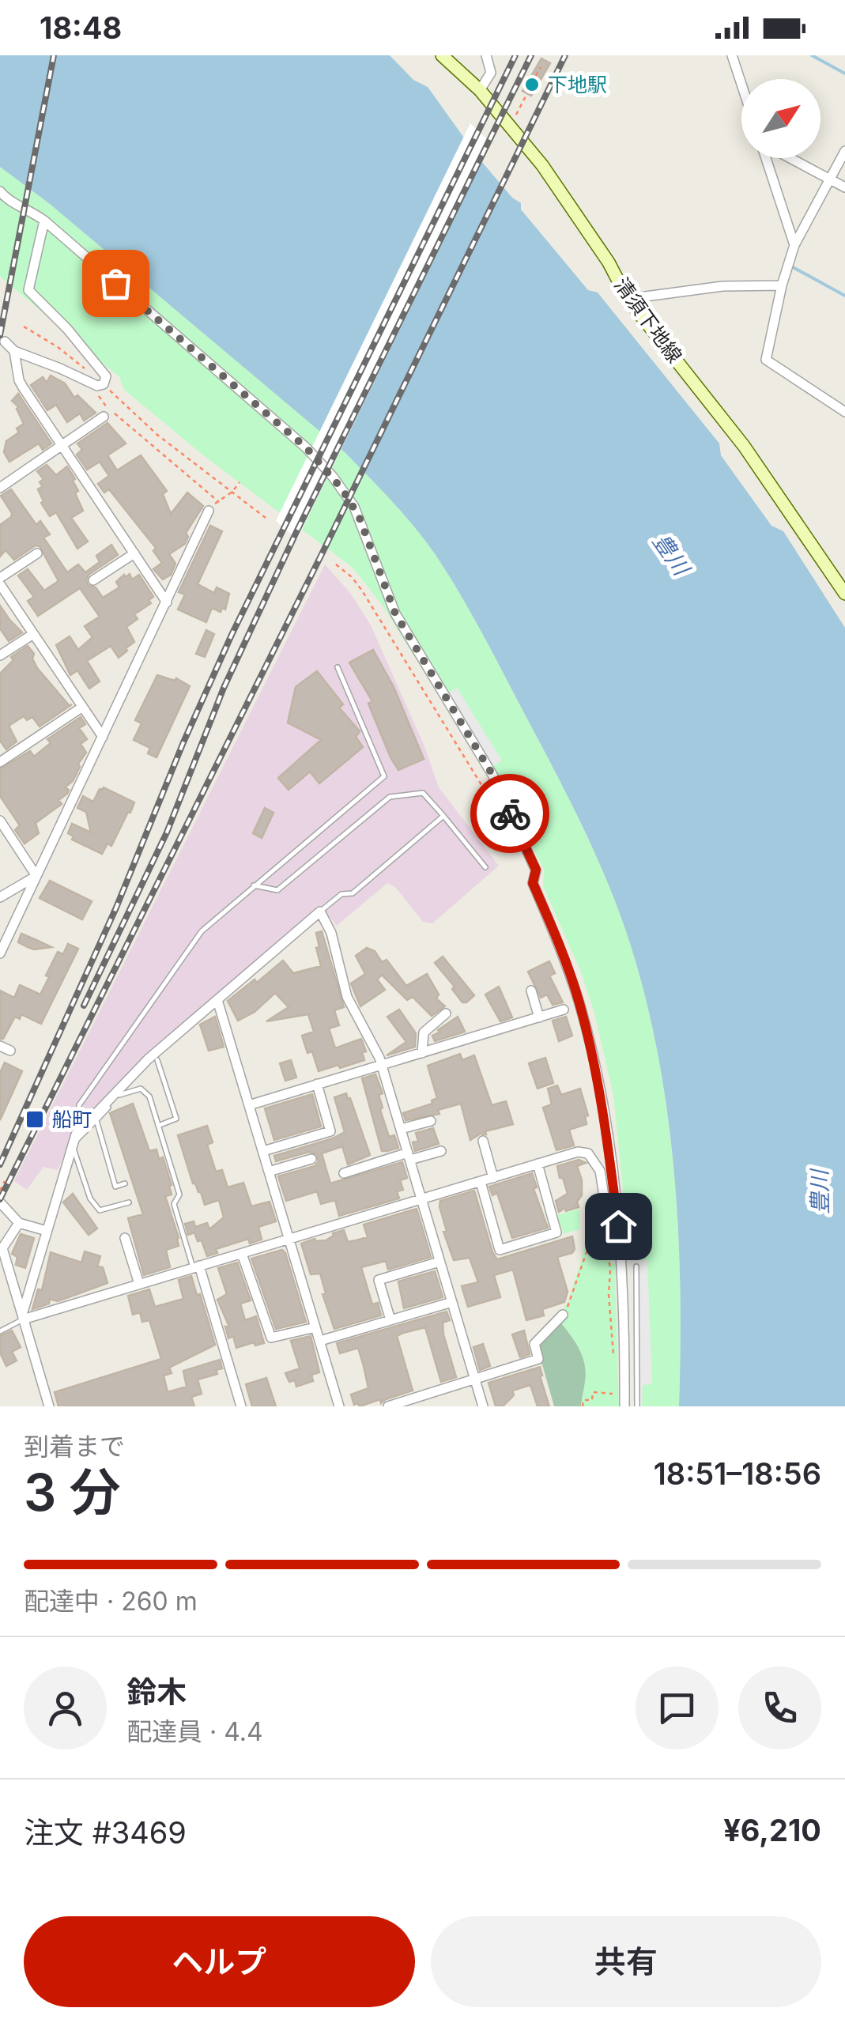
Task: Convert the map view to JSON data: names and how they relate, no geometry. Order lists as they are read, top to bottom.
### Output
{
  "streets": {
    "main road": ["清須下地線"]
  },
  "water": ["豊川"],
  "places": {
    "other": ["下地駅"],
    "transit": ["船町"]
  },
  "north": "top right",
  "page": {
    "status": "18:48",
    "heading": ["3 分", "到着まで", "18:51–18:56"],
    "panel": [
      "鈴木",
      "配達員 · 4.4",
      "注文 #3469",
      "¥6,210"
    ],
    "bar": "配達中 · 260 m",
    "buttons": ["ヘルプ", "共有"]
  }
}
